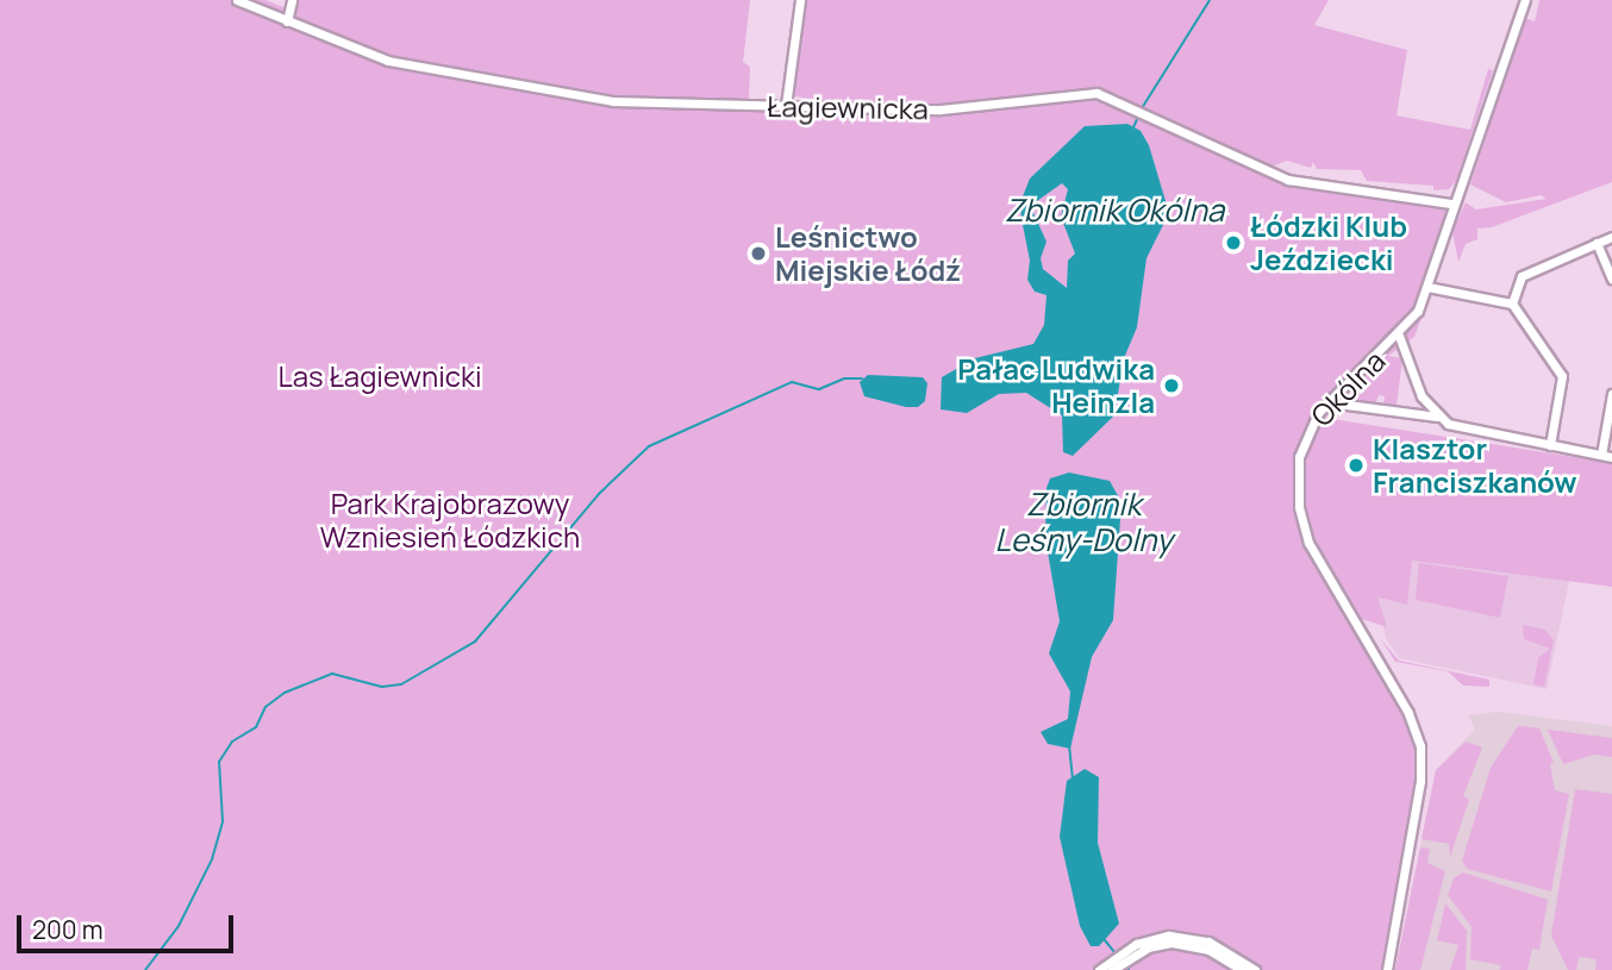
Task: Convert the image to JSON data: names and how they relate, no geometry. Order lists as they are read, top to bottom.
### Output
{
  "streets": {
    "street": ["Łagiewnicka", "Okólna"]
  },
  "crossings": [
    ["Łagiewnicka", "Okólna"]
  ],
  "water": ["Zbiornik Okólna", "Zbiornik Leśny-Dolny"],
  "parks": ["Las Łagiewnicki", "Park Krajobrazowy Wzniesień Łódzkich"],
  "places": [
    "Łódzki Klub Jeździecki",
    "Leśnictwo Miejskie Łódź",
    "Pałac Ludwika Heinzla",
    "Klasztor Franciszkanów"
  ],
  "scale_bar": "200 m"
}
